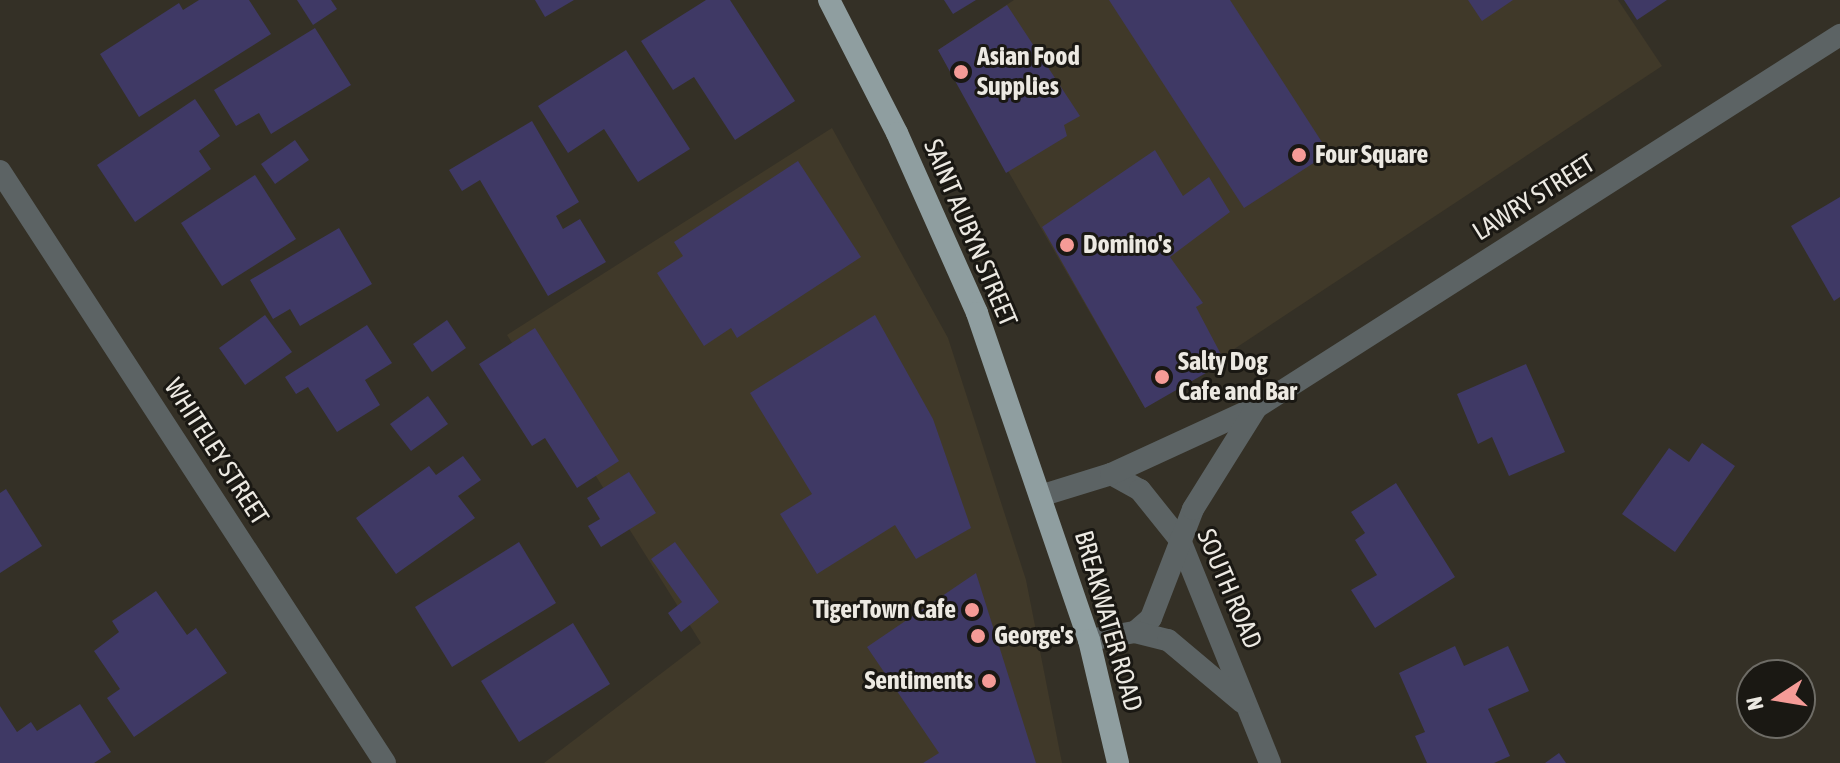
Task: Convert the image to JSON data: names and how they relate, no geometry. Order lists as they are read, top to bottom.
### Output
{
  "streets": {
    "highway": ["SAINT AUBYN STREET", "BREAKWATER ROAD"],
    "street": ["LAWRY STREET", "WHITELEY STREET", "SOUTH ROAD"]
  },
  "crossings": [
    ["LAWRY STREET", "SAINT AUBYN STREET"],
    ["LAWRY STREET", "SOUTH ROAD"],
    ["LAWRY STREET", "BREAKWATER ROAD"],
    ["SAINT AUBYN STREET", "BREAKWATER ROAD"]
  ],
  "places": [
    "Asian Food Supplies",
    "Four Square",
    "Domino's",
    "Salty Dog Cafe and Bar",
    "TigerTown Cafe",
    "George's",
    "Sentiments"
  ],
  "north": "left"
}
